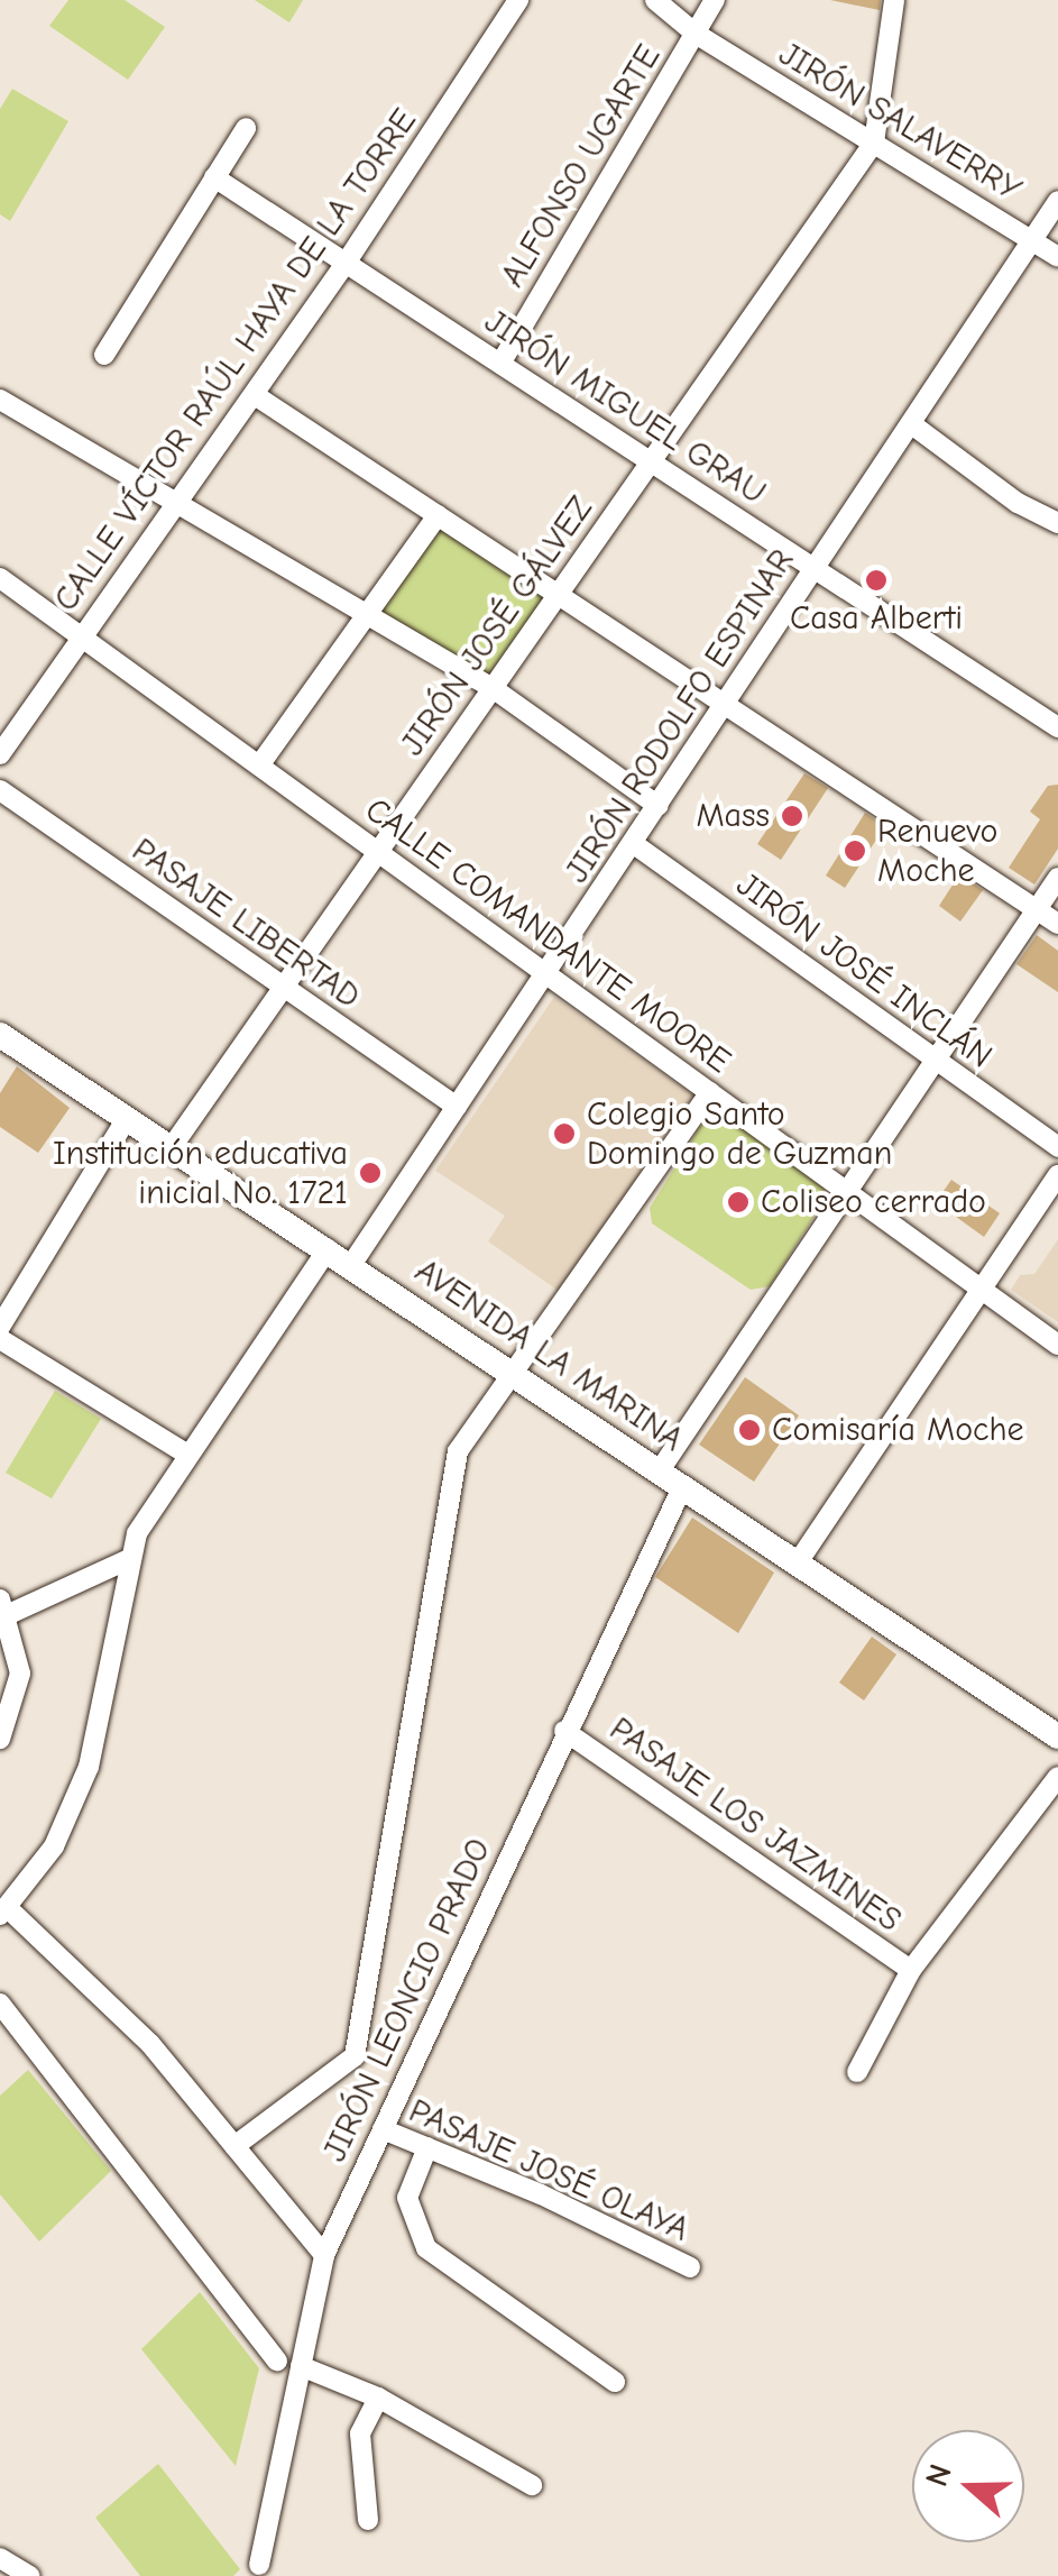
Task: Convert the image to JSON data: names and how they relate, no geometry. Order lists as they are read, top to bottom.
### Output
{
  "streets": {
    "main road": ["AVENIDA LA MARINA"],
    "street": [
      "JIRÓN SALAVERRY",
      "ALFONSO UGARTE",
      "CALLE VÍCTOR RAÚL HAYA DE LA TORRE",
      "JIRÓN MIGUEL GRAU",
      "JIRÓN JOSÉ GÁLVEZ",
      "JIRÓN RODOLFO ESPINAR",
      "PASAJE LIBERTAD",
      "CALLE COMANDANTE MOORE",
      "JIRÓN JOSÉ INCLÁN",
      "PASAJE LOS JAZMINES",
      "JIRÓN LEONCIO PRADO",
      "PASAJE JOSÉ OLAYA"
    ]
  },
  "crossings": [
    ["JIRÓN SALAVERRY", "ALFONSO UGARTE"],
    ["JIRÓN SALAVERRY", "JIRÓN JOSÉ GÁLVEZ"],
    ["JIRÓN SALAVERRY", "JIRÓN RODOLFO ESPINAR"],
    ["ALFONSO UGARTE", "JIRÓN MIGUEL GRAU"],
    ["CALLE VÍCTOR RAÚL HAYA DE LA TORRE", "JIRÓN MIGUEL GRAU"],
    ["CALLE VÍCTOR RAÚL HAYA DE LA TORRE", "CALLE COMANDANTE MOORE"],
    ["JIRÓN MIGUEL GRAU", "JIRÓN JOSÉ GÁLVEZ"],
    ["JIRÓN MIGUEL GRAU", "JIRÓN RODOLFO ESPINAR"],
    ["JIRÓN JOSÉ GÁLVEZ", "PASAJE LIBERTAD"],
    ["JIRÓN JOSÉ GÁLVEZ", "CALLE COMANDANTE MOORE"],
    ["JIRÓN JOSÉ GÁLVEZ", "AVENIDA LA MARINA"],
    ["JIRÓN RODOLFO ESPINAR", "PASAJE LIBERTAD"],
    ["JIRÓN RODOLFO ESPINAR", "CALLE COMANDANTE MOORE"],
    ["JIRÓN RODOLFO ESPINAR", "JIRÓN JOSÉ INCLÁN"],
    ["JIRÓN RODOLFO ESPINAR", "AVENIDA LA MARINA"],
    ["AVENIDA LA MARINA", "JIRÓN LEONCIO PRADO"],
    ["PASAJE LOS JAZMINES", "JIRÓN LEONCIO PRADO"],
    ["JIRÓN LEONCIO PRADO", "PASAJE JOSÉ OLAYA"]
  ],
  "places": [
    "Casa Alberti",
    "Mass",
    "Renuevo Moche",
    "Colegio Santo Domingo de Guzman",
    "Institución educativa inicial No. 1721",
    "Coliseo cerrado",
    "Comisaría Moche"
  ],
  "north": "left"
}
